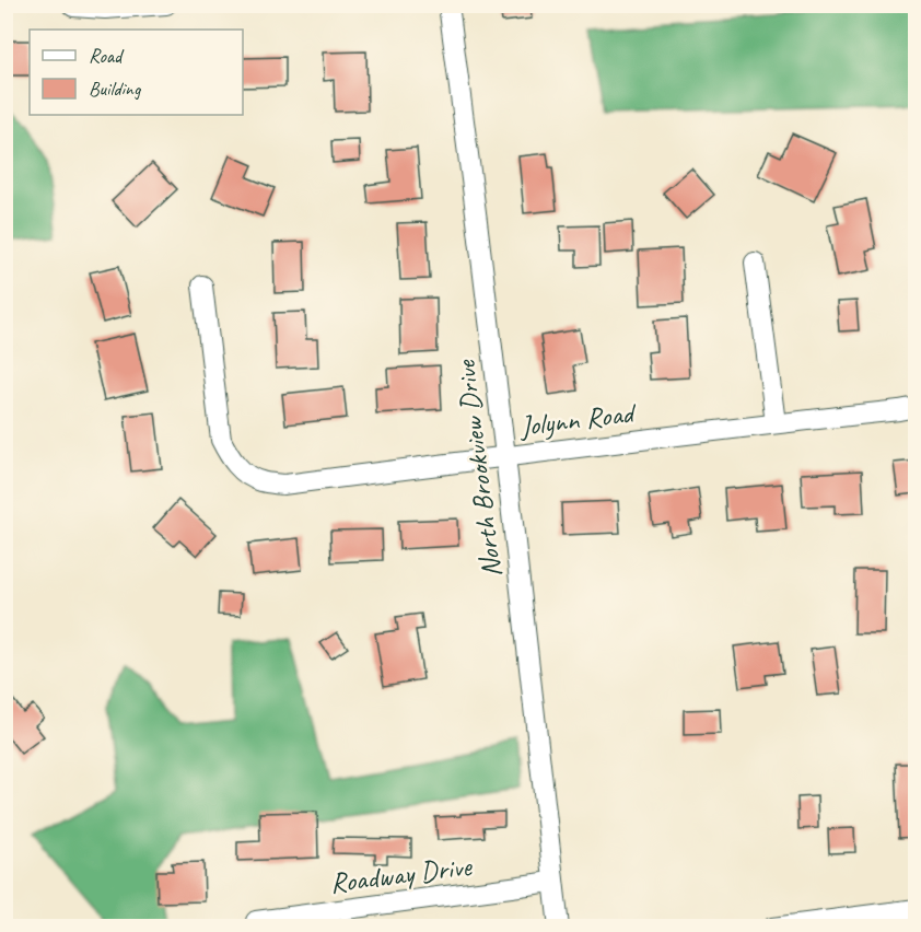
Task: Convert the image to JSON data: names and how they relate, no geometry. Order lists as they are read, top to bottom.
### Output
{
  "streets": {
    "street": ["Jolynn Road", "North Brookview Drive", "Roadway Drive"]
  },
  "crossings": [
    ["Jolynn Road", "North Brookview Drive"],
    ["North Brookview Drive", "Roadway Drive"]
  ],
  "legend": ["Road", "Building"]
}
